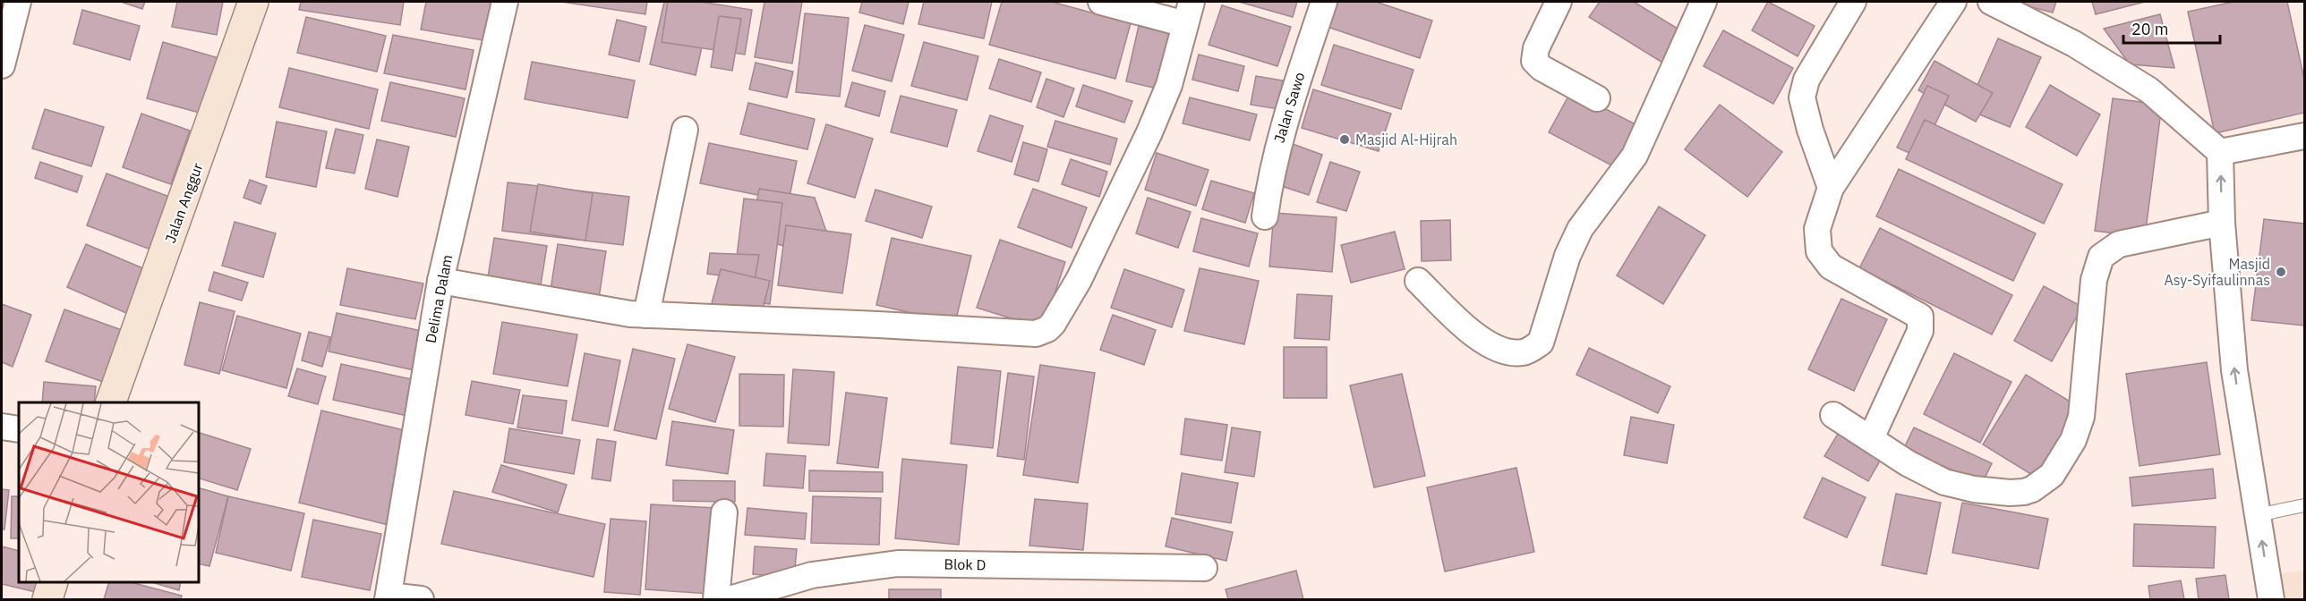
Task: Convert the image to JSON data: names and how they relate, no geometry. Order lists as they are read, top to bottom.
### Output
{
  "streets": {
    "street": [
      "Jalan Sawo",
      "Jalan Anggur",
      "Delima Dalam",
      "Blok D"
    ]
  },
  "places": ["Masjid Al-Hijrah", "Masjid Asy-Syifaulinnas"],
  "scale_bar": "20 m"
}
